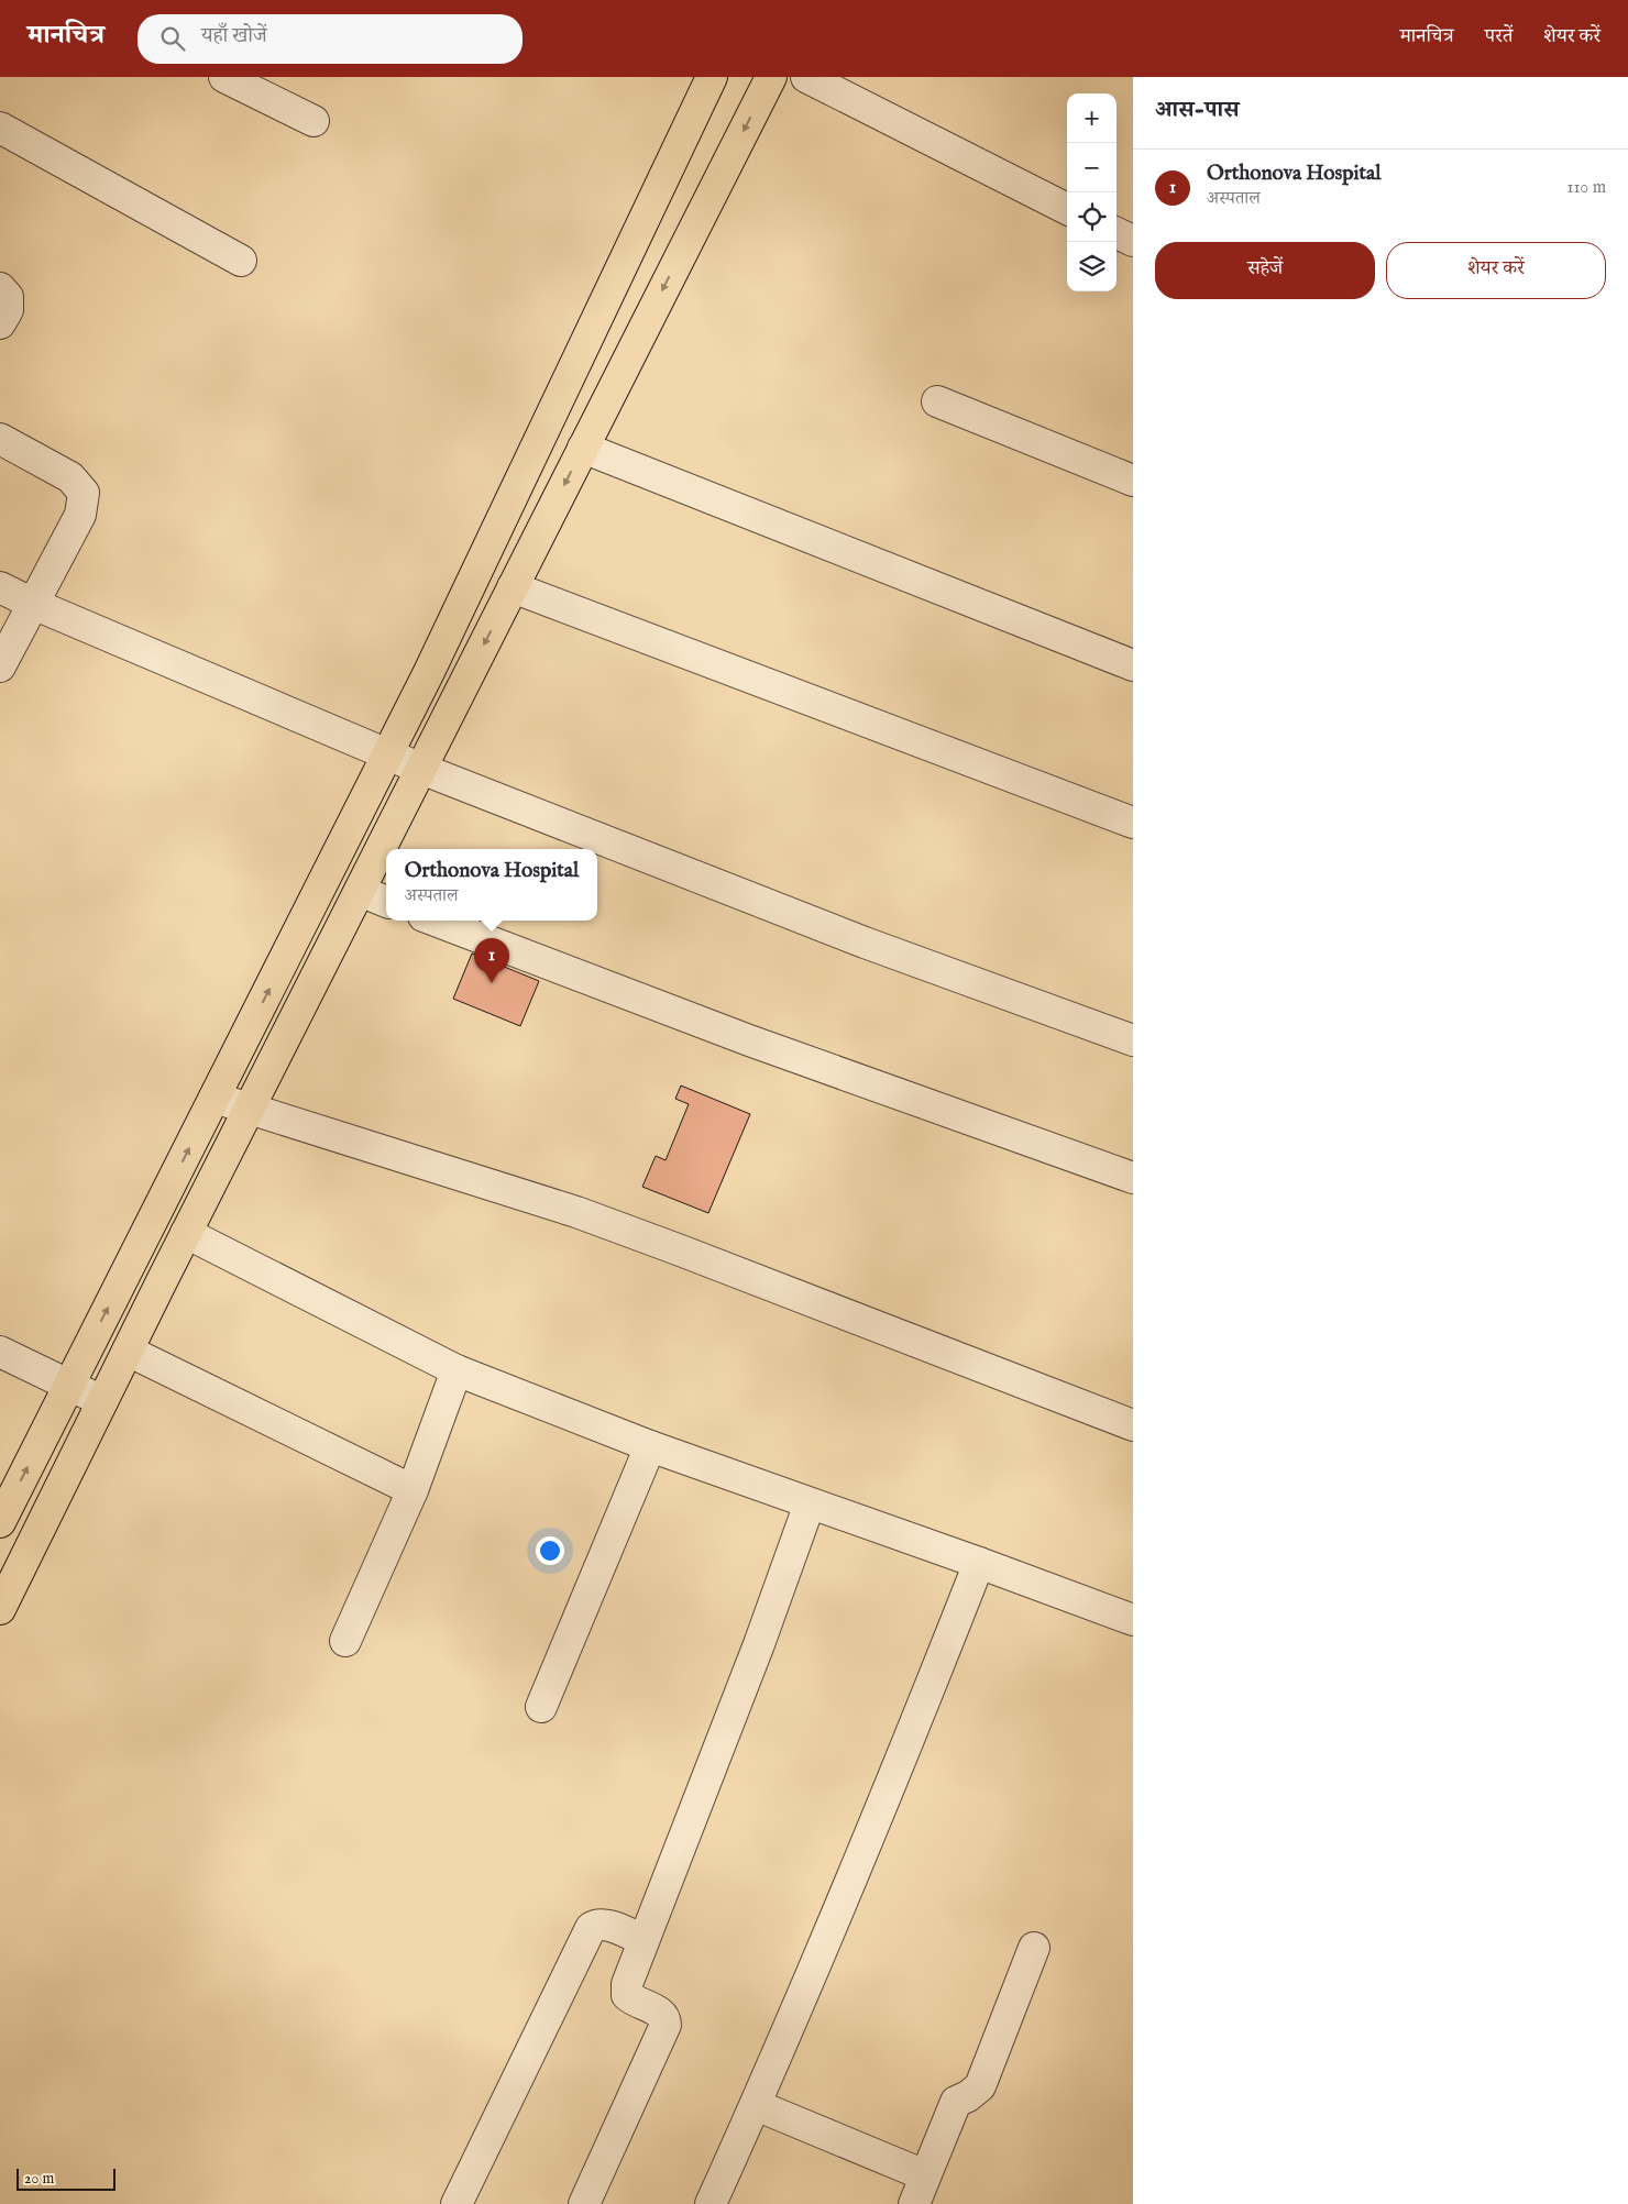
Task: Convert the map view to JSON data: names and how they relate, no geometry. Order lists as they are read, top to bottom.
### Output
{
  "scale_bar": "20 m",
  "page": {
    "header": "मानचित्र",
    "search": "यहाँ खोजें",
    "nav": ["मानचित्र", "परतें", "शेयर करें"],
    "heading": "आस-पास",
    "map_buttons": ["+", "−"],
    "list": [
      {
        "mark": "1",
        "name": "Orthonova Hospital",
        "note": "अस्पताल",
        "value": "110 m"
      }
    ],
    "buttons": ["सहेजें", "शेयर करें"],
    "popup": ["Orthonova Hospital", "अस्पताल"],
    "pins": "1",
    "scale": "20 m"
  }
}
